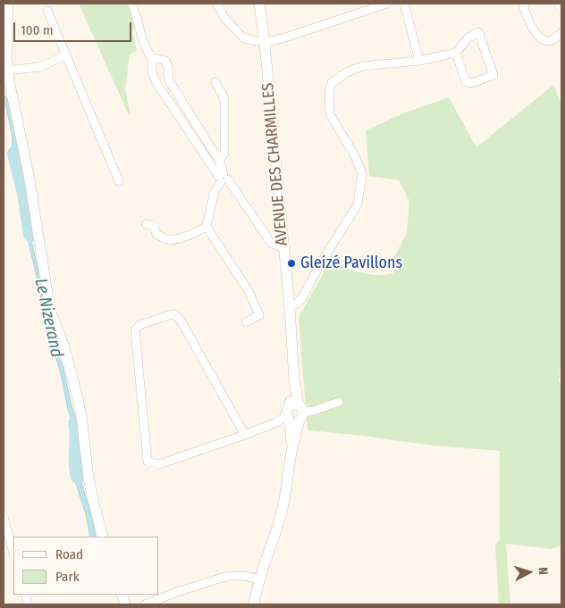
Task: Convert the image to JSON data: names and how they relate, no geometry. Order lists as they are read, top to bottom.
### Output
{
  "streets": {
    "street": ["AVENUE DES CHARMILLES"]
  },
  "water": ["Le Nizerand"],
  "places": ["Gleizé Pavillons"],
  "legend": ["Road", "Park"],
  "scale_bar": "100 m",
  "north": "right"
}
